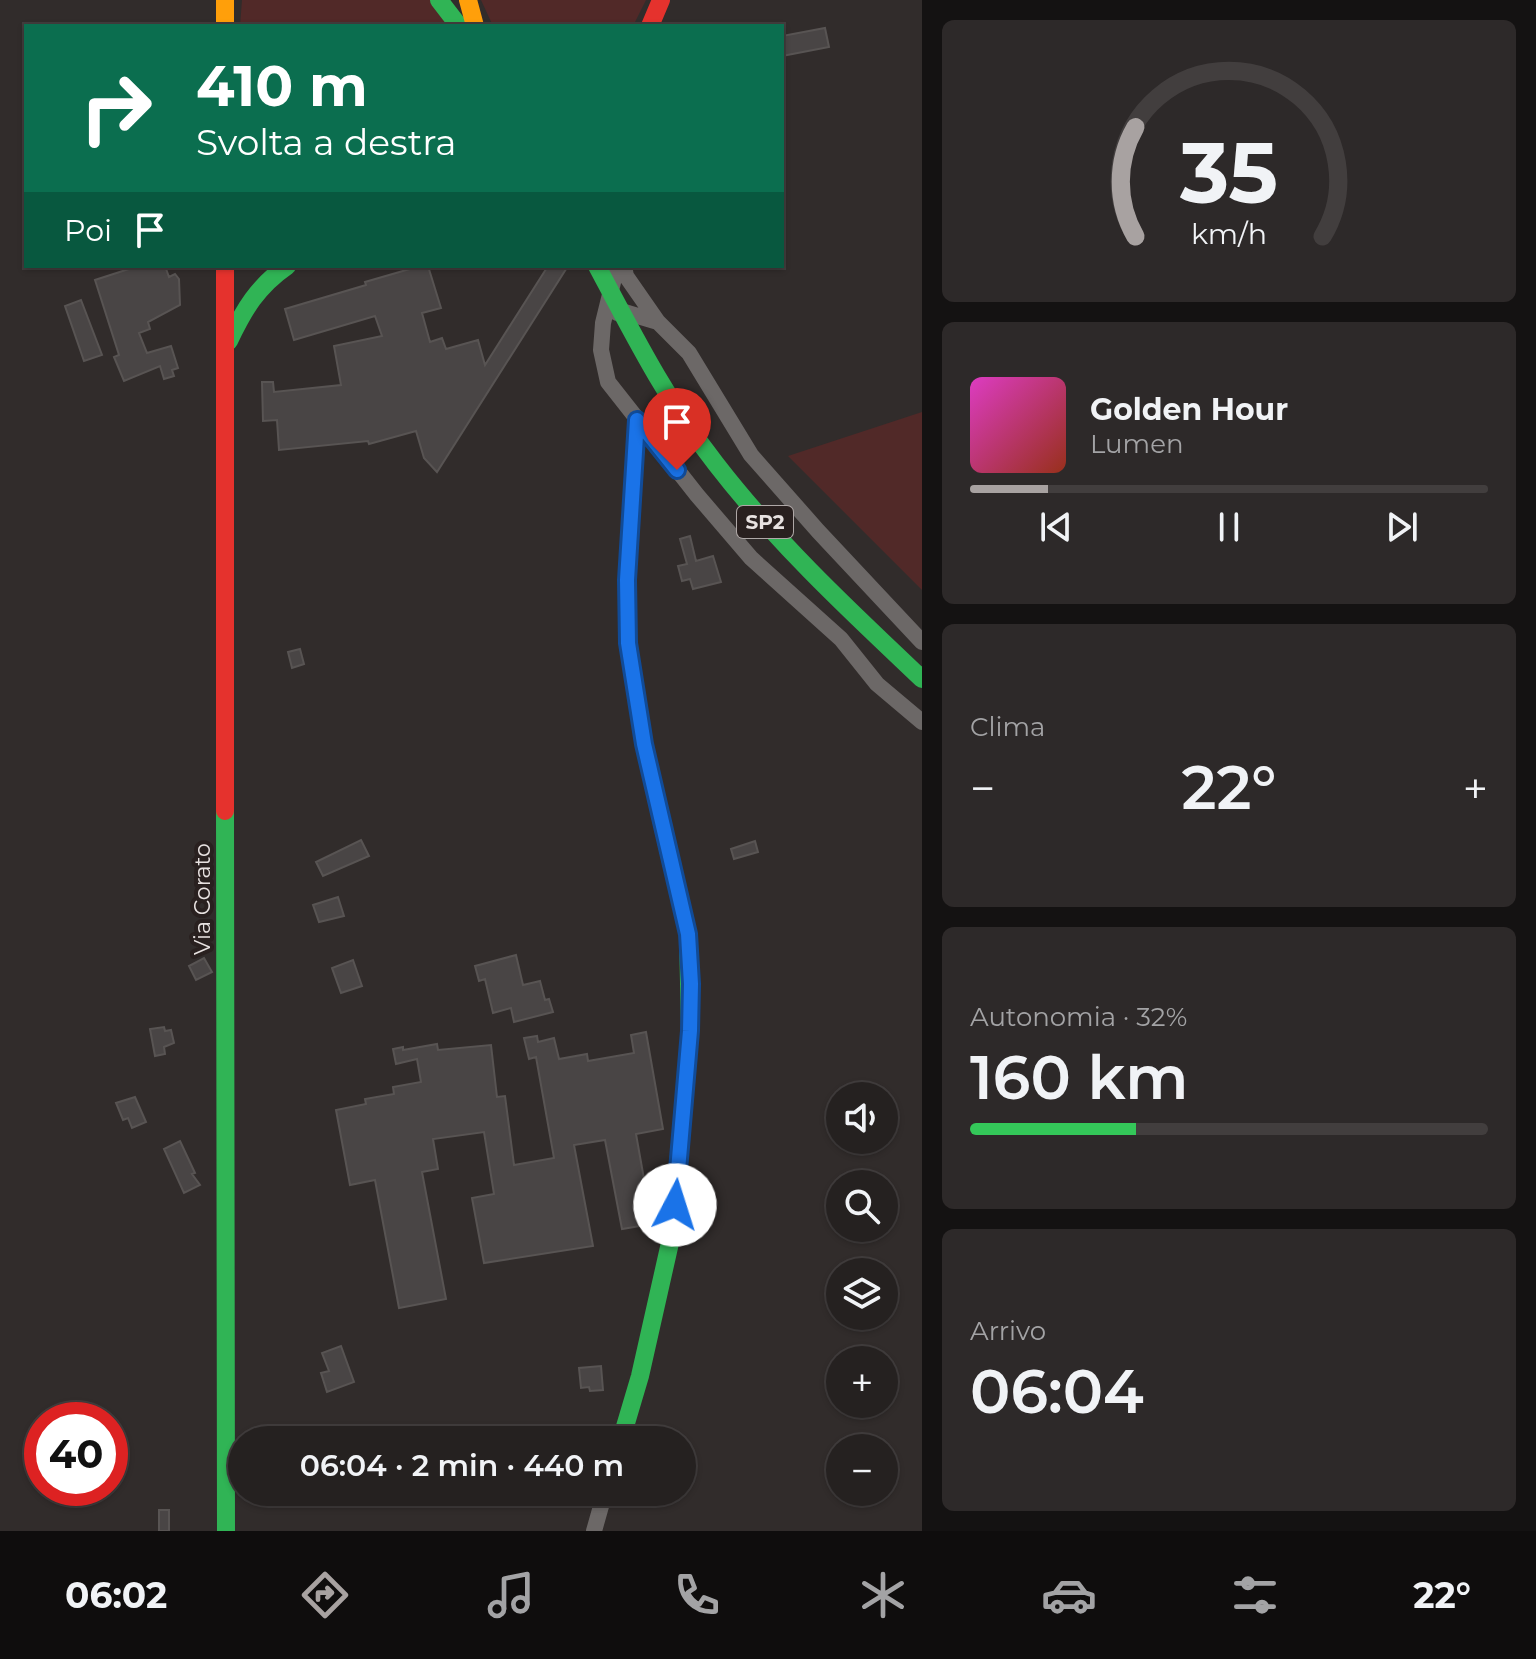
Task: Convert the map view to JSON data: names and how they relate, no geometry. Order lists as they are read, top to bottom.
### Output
{
  "streets": {
    "main road": ["SP2", "Via Corato"]
  },
  "page": {
    "turn": ["410 m", "Svolta a destra"],
    "then": "Poi",
    "song": ["Golden Hour", "Lumen"],
    "tile": [
      "Clima",
      ["Autonomia · 32%", "160 km"],
      ["Arrivo", "06:04"]
    ],
    "heat": ["−", "22°", "+"],
    "map_buttons": ["+", "−"],
    "limit": "40",
    "trip": "06:04 · 2 min · 440 m",
    "tabs": ["06:02", "22°"],
    "gauge": ["35", "km/h"]
  }
}
